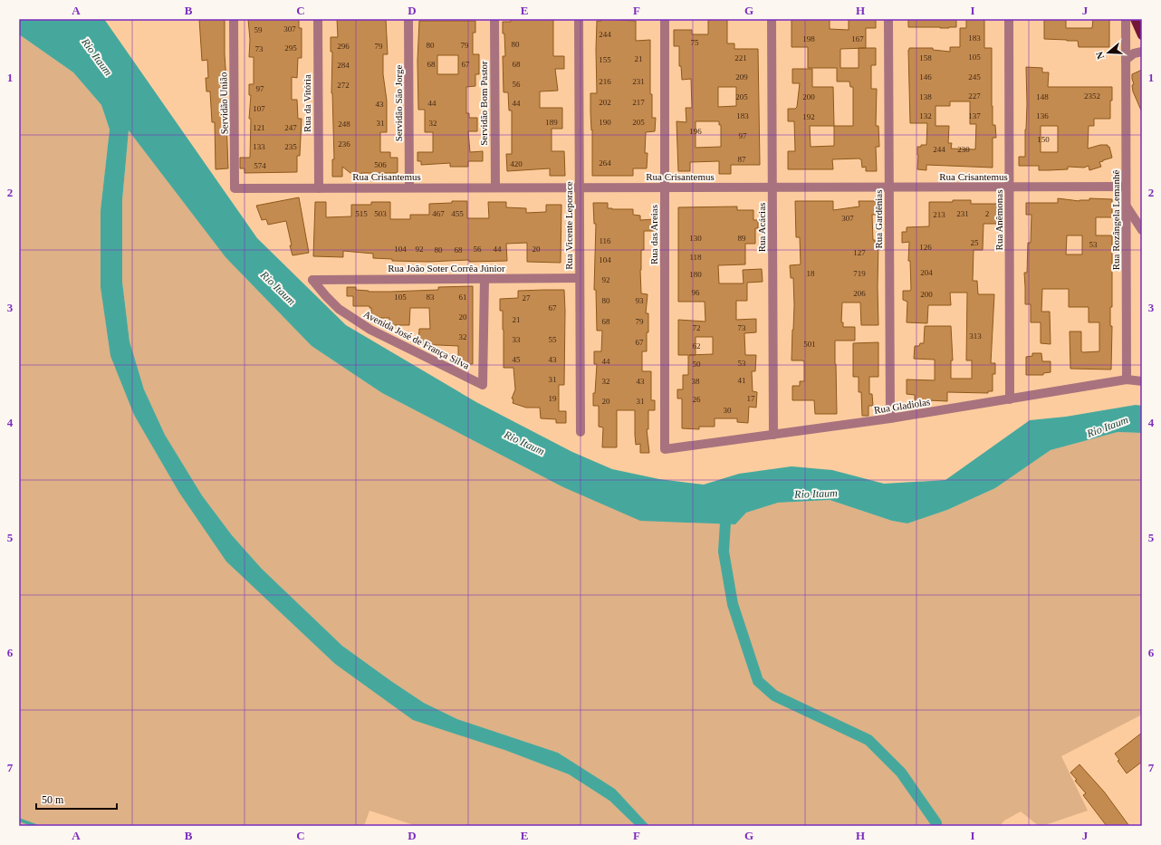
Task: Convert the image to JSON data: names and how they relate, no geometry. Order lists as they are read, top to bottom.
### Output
{
  "streets": {
    "street": [
      "Servidão União",
      "Rua da Vitória",
      "Servidão São Jorge",
      "Servidão Bom Pastor",
      "Rua Crisantemus",
      "Rua Gardênias",
      "Rua Anêmonas",
      "Rua Rozângela Lemanhê",
      "Rua Vicente Leporace",
      "Rua Acácias",
      "Rua das Areias",
      "Rua João Soter Corrêa Júnior",
      "Avenida José de França Silva",
      "Rua Gladiolas"
    ]
  },
  "crossings": [
    ["Servidão União", "Rua Crisantemus"],
    ["Rua da Vitória", "Rua Crisantemus"],
    ["Servidão São Jorge", "Rua Crisantemus"],
    ["Servidão Bom Pastor", "Rua Crisantemus"],
    ["Rua Crisantemus", "Rua Gardênias"],
    ["Rua Crisantemus", "Rua Anêmonas"],
    ["Rua Crisantemus", "Rua Rozângela Lemanhê"],
    ["Rua Crisantemus", "Rua Vicente Leporace"],
    ["Rua Crisantemus", "Rua Acácias"],
    ["Rua Crisantemus", "Rua das Areias"],
    ["Rua Gardênias", "Rua Gladiolas"],
    ["Rua Anêmonas", "Rua Gladiolas"],
    ["Rua Rozângela Lemanhê", "Rua Gladiolas"],
    ["Rua Vicente Leporace", "Rua João Soter Corrêa Júnior"],
    ["Rua Acácias", "Rua Gladiolas"],
    ["Rua das Areias", "Rua Gladiolas"],
    ["Rua João Soter Corrêa Júnior", "Avenida José de França Silva"]
  ],
  "water": ["Rio Itaum"],
  "house_numbers": [
    "307",
    "59",
    "244",
    "183",
    "198",
    "167",
    "75",
    "80",
    "80",
    "79",
    "296",
    "79",
    "295",
    "73",
    "105",
    "221",
    "158",
    "21",
    "155",
    "68",
    "67",
    "68",
    "284",
    "209",
    "146",
    "245",
    "216",
    "231",
    "56",
    "272",
    "97",
    "227",
    "2352",
    "205",
    "200",
    "138",
    "148",
    "202",
    "217",
    "44",
    "44",
    "43",
    "107",
    "183",
    "132",
    "137",
    "136",
    "192",
    "189",
    "190",
    "205",
    "31",
    "32",
    "248",
    "121",
    "247",
    "196",
    "97",
    "150",
    "236",
    "133",
    "235",
    "244",
    "230",
    "87",
    "264",
    "420",
    "506",
    "574",
    "515",
    "503",
    "467",
    "455",
    "231",
    "2",
    "213",
    "307",
    "130",
    "89",
    "116",
    "25",
    "53",
    "126",
    "104",
    "92",
    "56",
    "44",
    "20",
    "80",
    "68",
    "127",
    "118",
    "104",
    "204",
    "18",
    "719",
    "180",
    "92",
    "96",
    "206",
    "200",
    "105",
    "83",
    "61",
    "27",
    "80",
    "93",
    "67",
    "20",
    "21",
    "68",
    "79",
    "72",
    "73",
    "313",
    "32",
    "33",
    "55",
    "67",
    "501",
    "62",
    "45",
    "43",
    "44",
    "53",
    "50",
    "31",
    "41",
    "32",
    "43",
    "38",
    "19",
    "17",
    "26",
    "20",
    "31",
    "30"
  ],
  "scale_bar": "50 m",
  "north": "left",
  "grid": {
    "columns": [
      "A",
      "B",
      "C",
      "D",
      "E",
      "F",
      "G",
      "H",
      "I",
      "J"
    ],
    "rows": [
      "1",
      "2",
      "3",
      "4",
      "5",
      "6",
      "7"
    ]
  }
}
